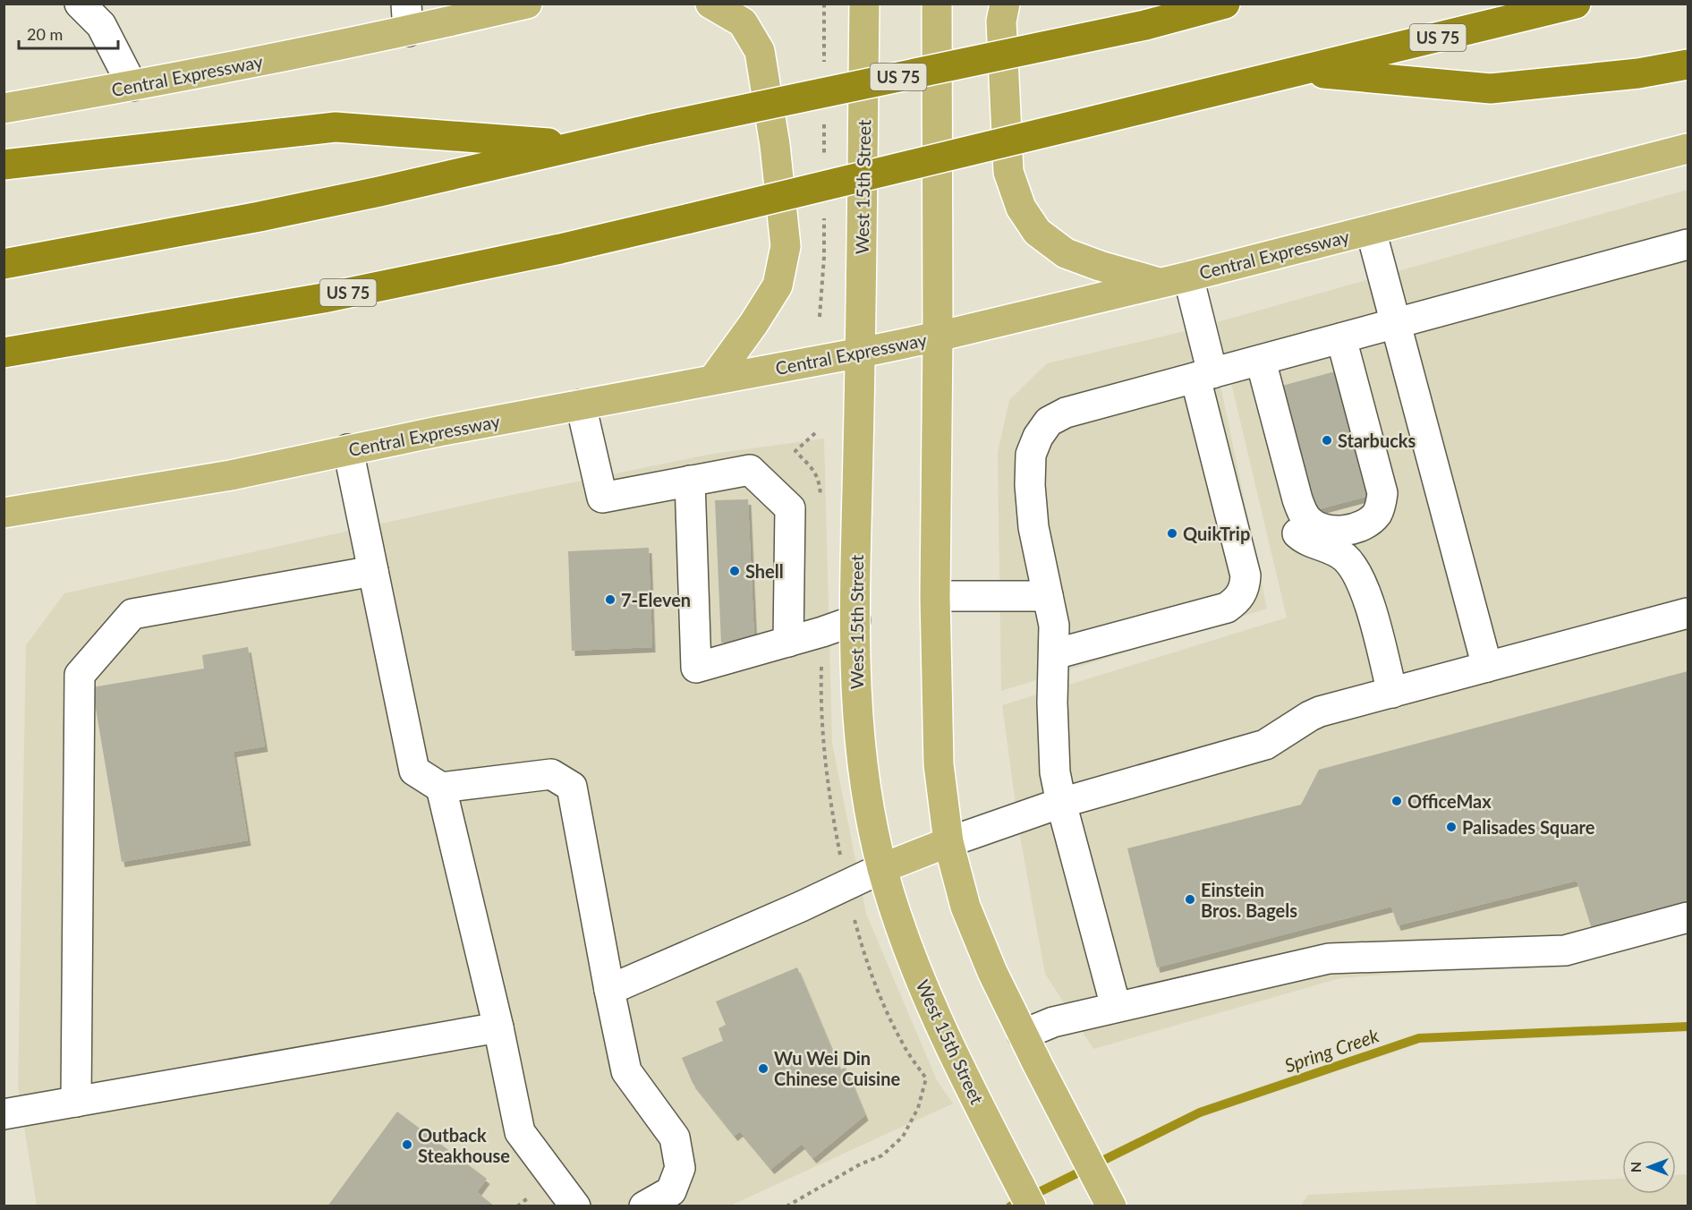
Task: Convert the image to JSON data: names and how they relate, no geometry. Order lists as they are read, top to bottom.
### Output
{
  "streets": {
    "highway": ["US 75"],
    "main road": ["Central Expressway", "West 15th Street"]
  },
  "crossings": [
    ["Central Expressway", "West 15th Street"]
  ],
  "water": ["Spring Creek"],
  "places": [
    "Starbucks",
    "QuikTrip",
    "Shell",
    "7-Eleven",
    "OfficeMax",
    "Palisades Square",
    "Einstein Bros. Bagels",
    "Wu Wei Din Chinese Cuisine",
    "Outback Steakhouse"
  ],
  "scale_bar": "20 m",
  "north": "left"
}
